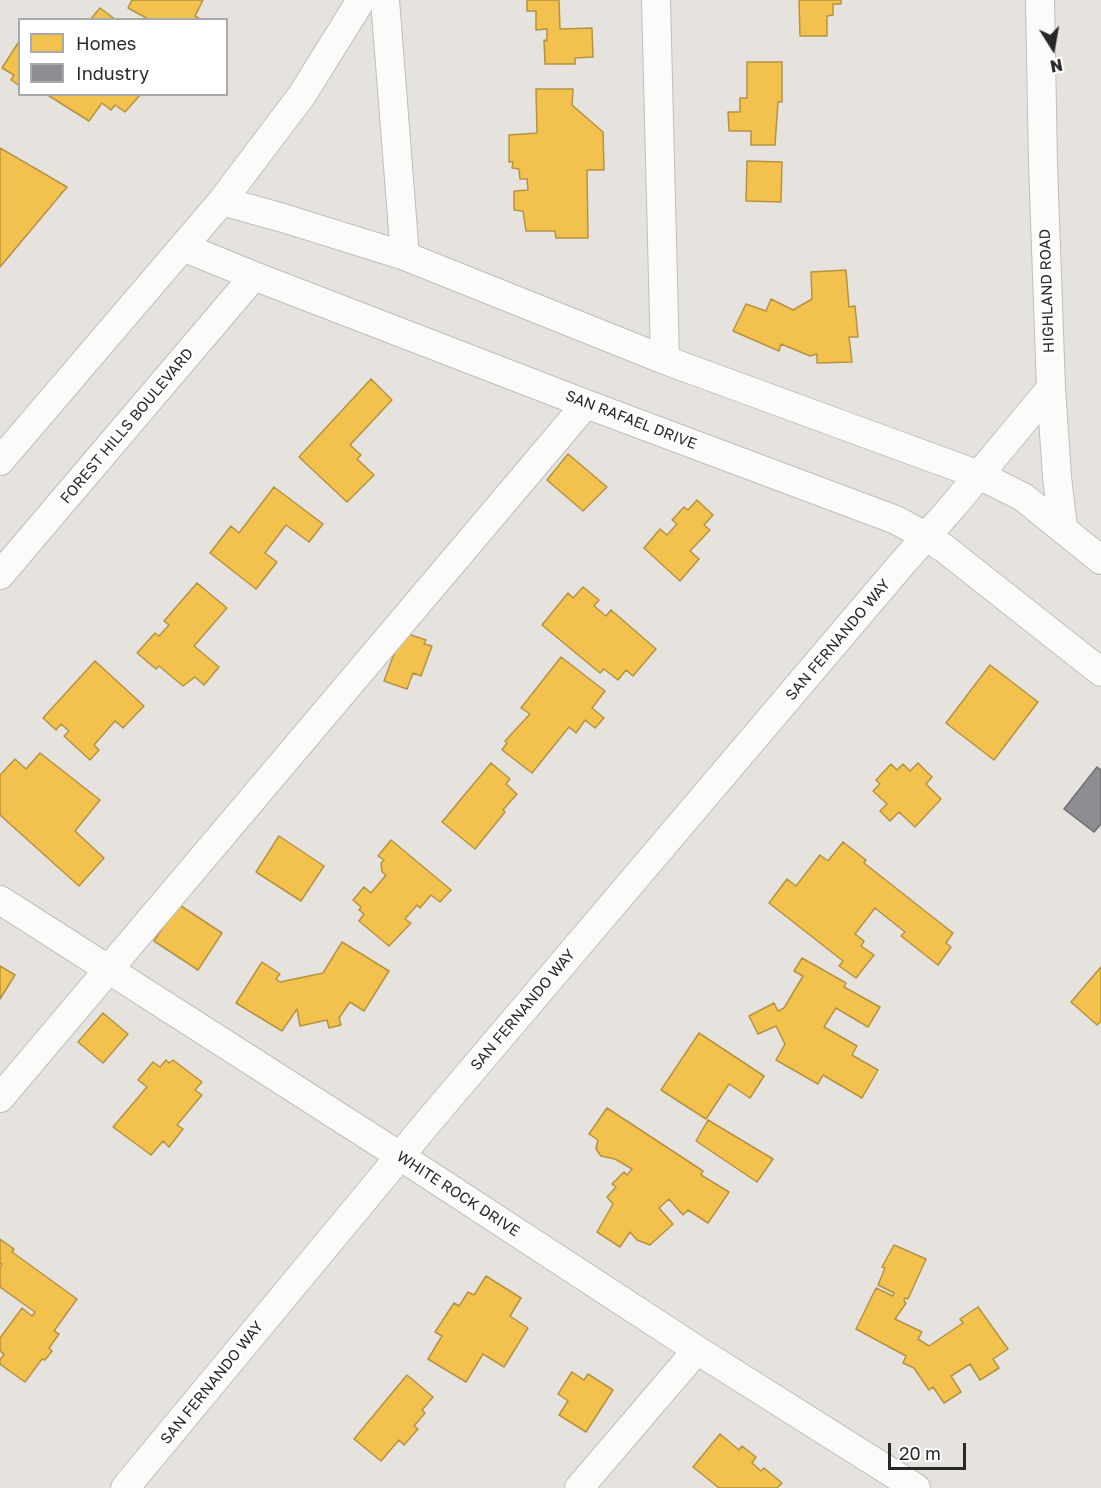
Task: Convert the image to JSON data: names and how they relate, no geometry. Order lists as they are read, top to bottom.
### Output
{
  "streets": {
    "street": [
      "HIGHLAND ROAD",
      "SAN RAFAEL DRIVE",
      "FOREST HILLS BOULEVARD",
      "SAN FERNANDO WAY",
      "WHITE ROCK DRIVE"
    ]
  },
  "crossings": [
    ["SAN RAFAEL DRIVE", "FOREST HILLS BOULEVARD"],
    ["SAN RAFAEL DRIVE", "SAN FERNANDO WAY"],
    ["SAN FERNANDO WAY", "WHITE ROCK DRIVE"]
  ],
  "legend": ["Homes", "Industry"],
  "scale_bar": "20 m",
  "north": "bottom"
}
